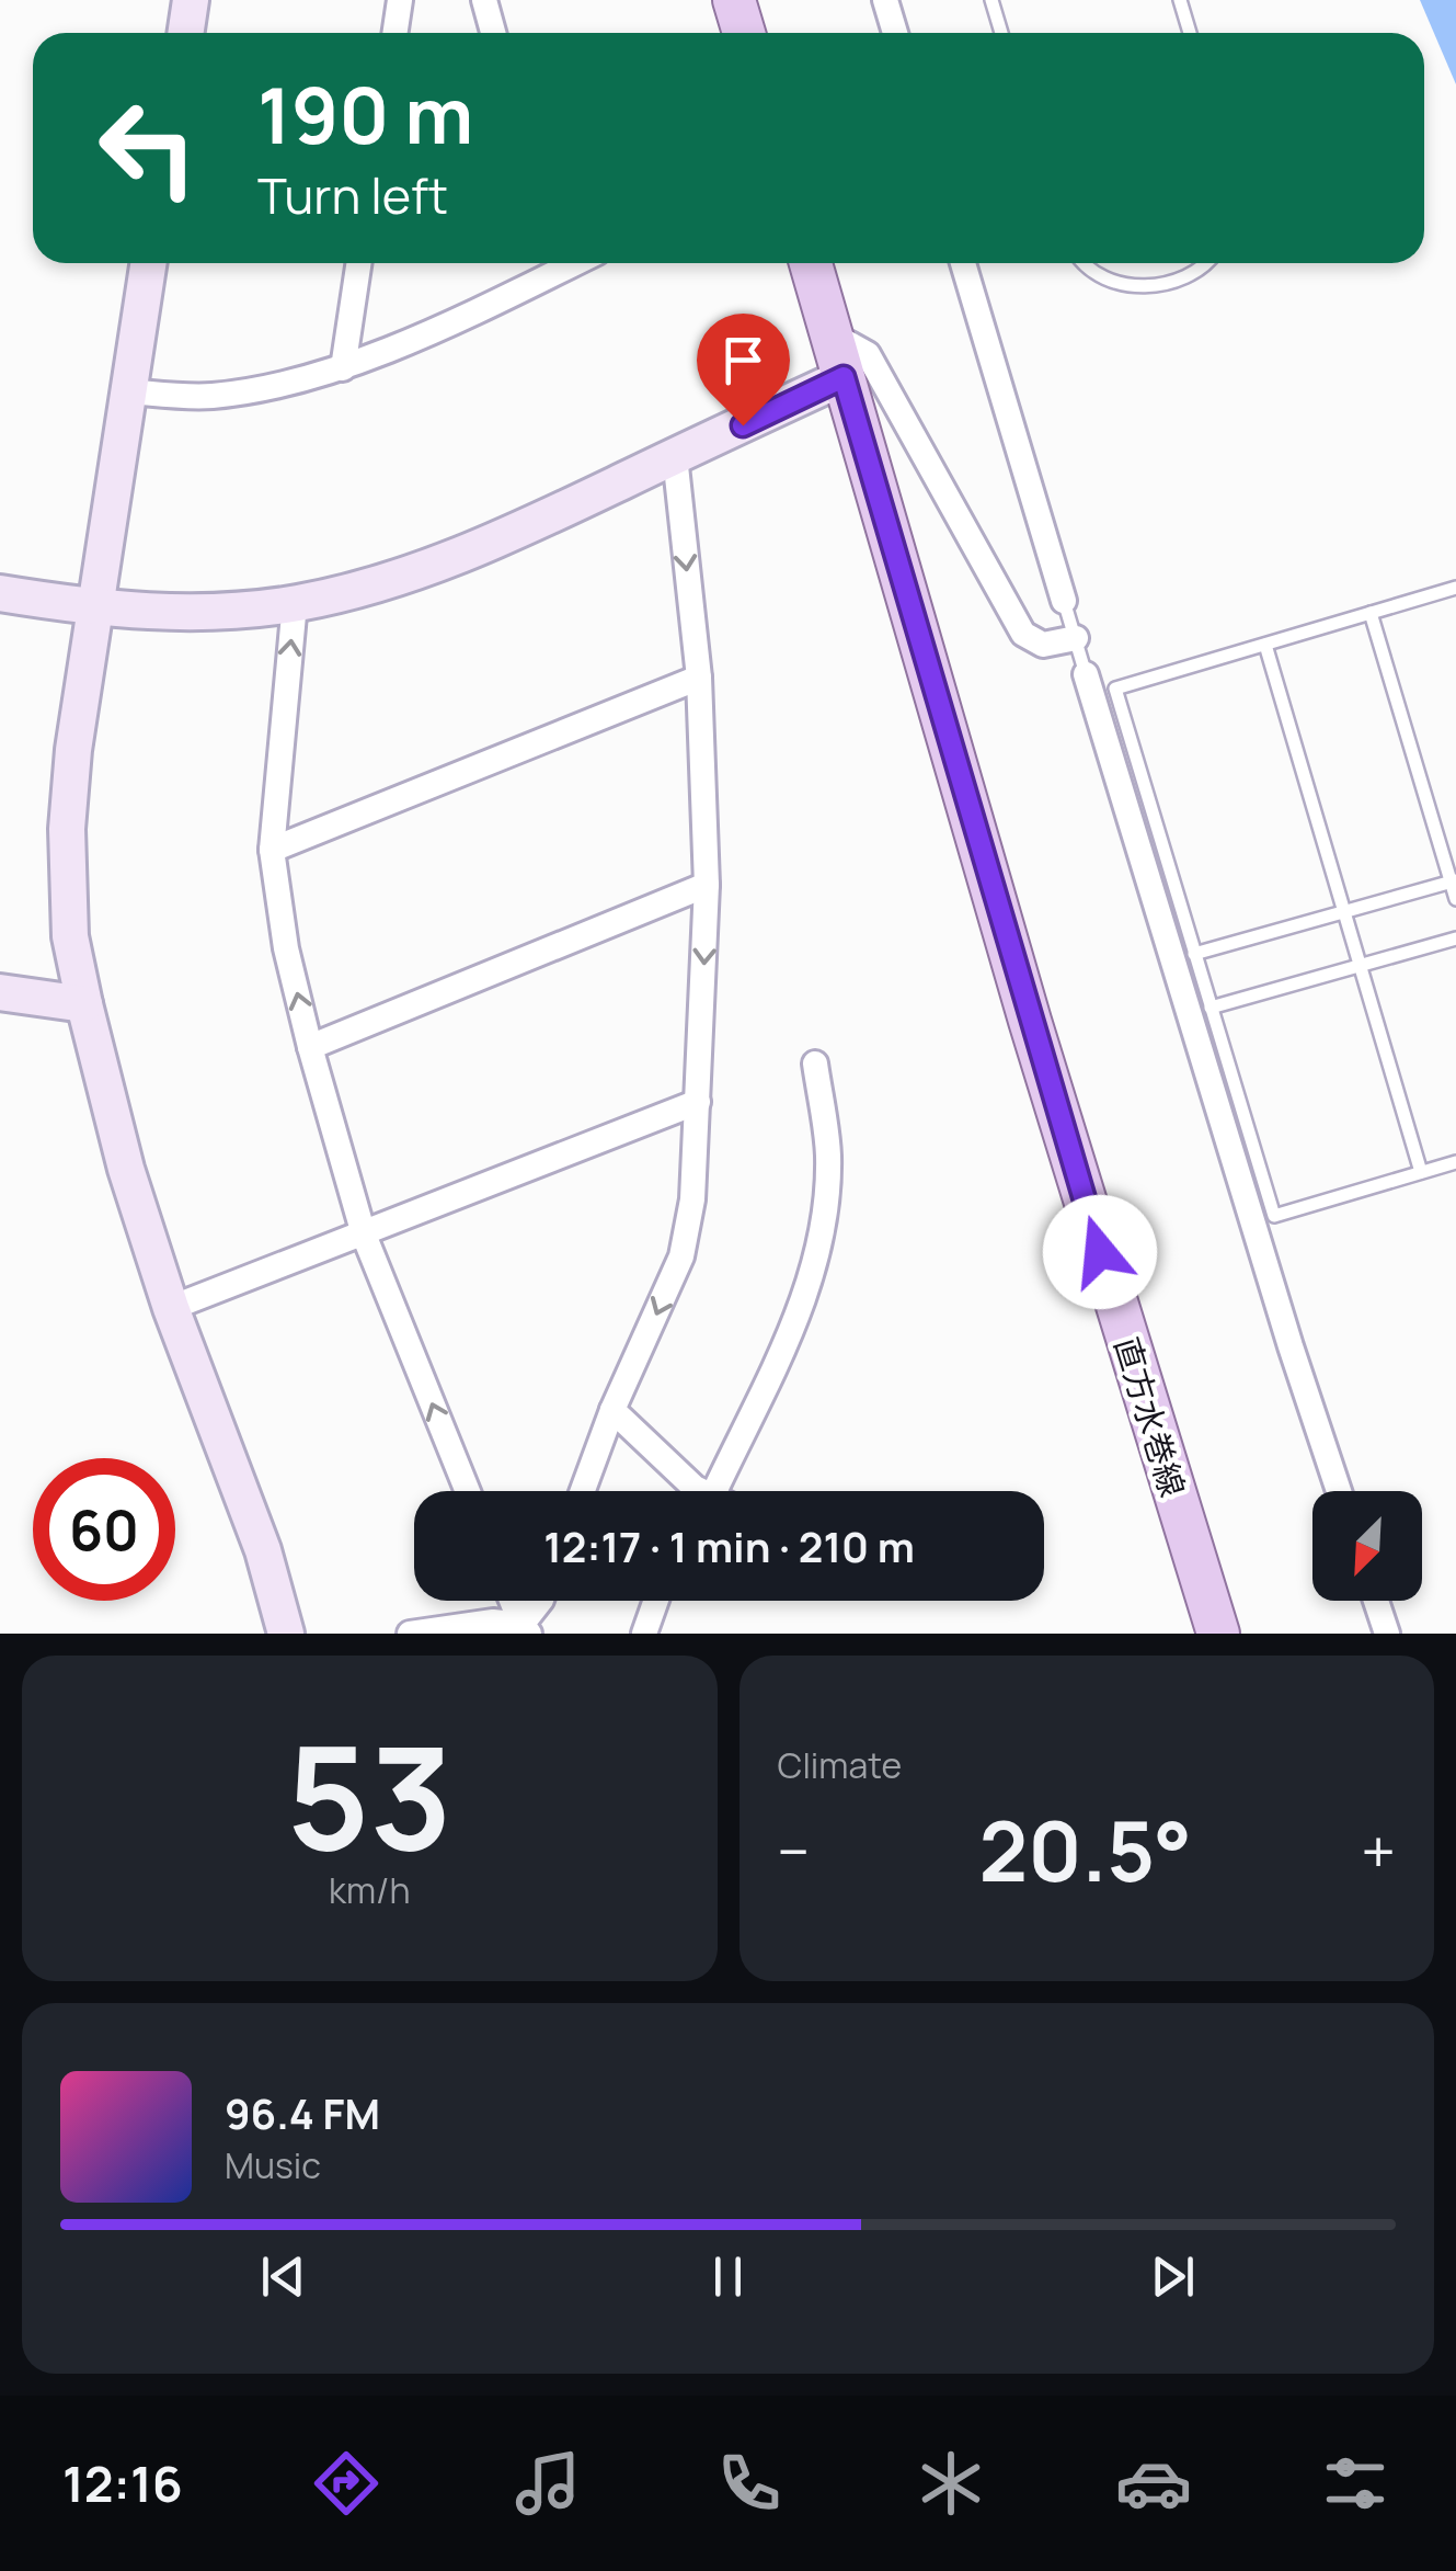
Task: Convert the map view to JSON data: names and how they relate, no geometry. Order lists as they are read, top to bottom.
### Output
{
  "streets": {
    "main road": ["直方水巻線"]
  },
  "north": "bottom left",
  "page": {
    "turn": ["190 m", "Turn left"],
    "limit": "60",
    "trip": "12:17 · 1 min · 210 m",
    "tile": [
      ["53", "km/h"],
      "Climate"
    ],
    "heat": ["−", "20.5°", "+"],
    "song": ["96.4 FM", "Music"],
    "tabs": "12:16"
  }
}
